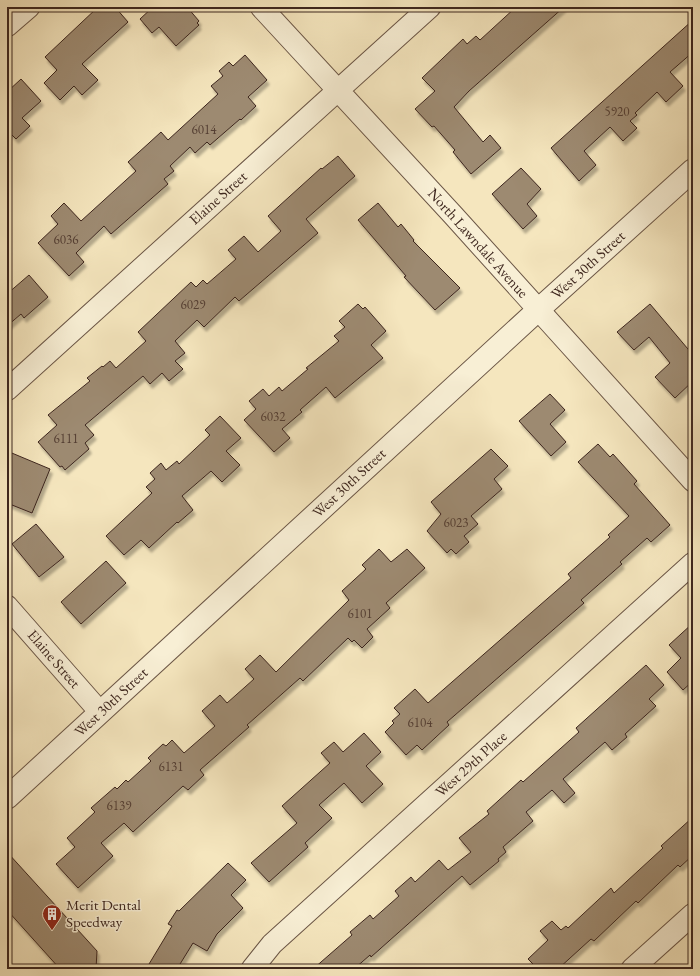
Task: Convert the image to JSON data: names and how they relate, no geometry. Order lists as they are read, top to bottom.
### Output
{
  "streets": {
    "street": [
      "Elaine Street",
      "North Lawndale Avenue",
      "West 30th Street",
      "West 29th Place"
    ]
  },
  "crossings": [
    ["Elaine Street", "North Lawndale Avenue"],
    ["Elaine Street", "West 30th Street"],
    ["North Lawndale Avenue", "West 30th Street"]
  ],
  "places": {
    "building": ["Merit Dental Speedway"]
  },
  "house_numbers": [
    "5920",
    "6014",
    "6036",
    "6029",
    "6032",
    "6111",
    "6023",
    "6101",
    "6104",
    "6131",
    "6139"
  ]
}
